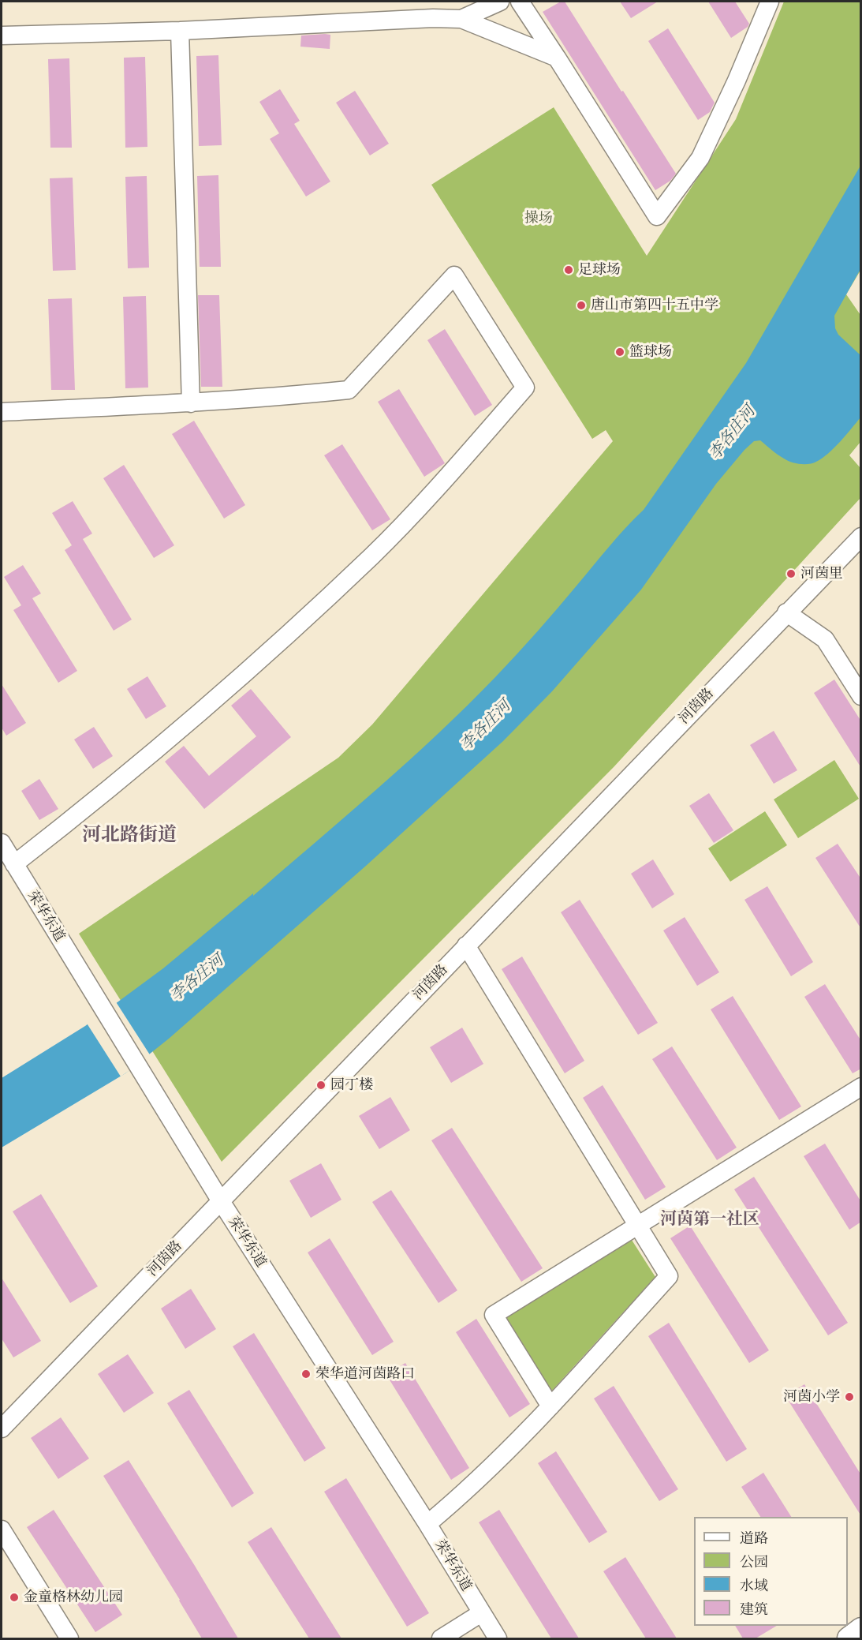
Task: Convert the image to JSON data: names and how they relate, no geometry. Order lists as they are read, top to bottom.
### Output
{
  "streets": {
    "street": ["河茵路", "荣华东道"]
  },
  "crossings": [
    ["河茵路", "荣华东道"]
  ],
  "districts": ["河北路街道", "河茵第一社区"],
  "water": ["李各庄河"],
  "parks": ["操场"],
  "places": [
    "足球场",
    "唐山市第四十五中学",
    "篮球场",
    "河茵里",
    "园丁楼",
    "荣华道河茵路口",
    "河茵小学",
    "金童格林幼儿园"
  ],
  "legend": [
    "道路",
    "公园",
    "水域",
    "建筑"
  ]
}
